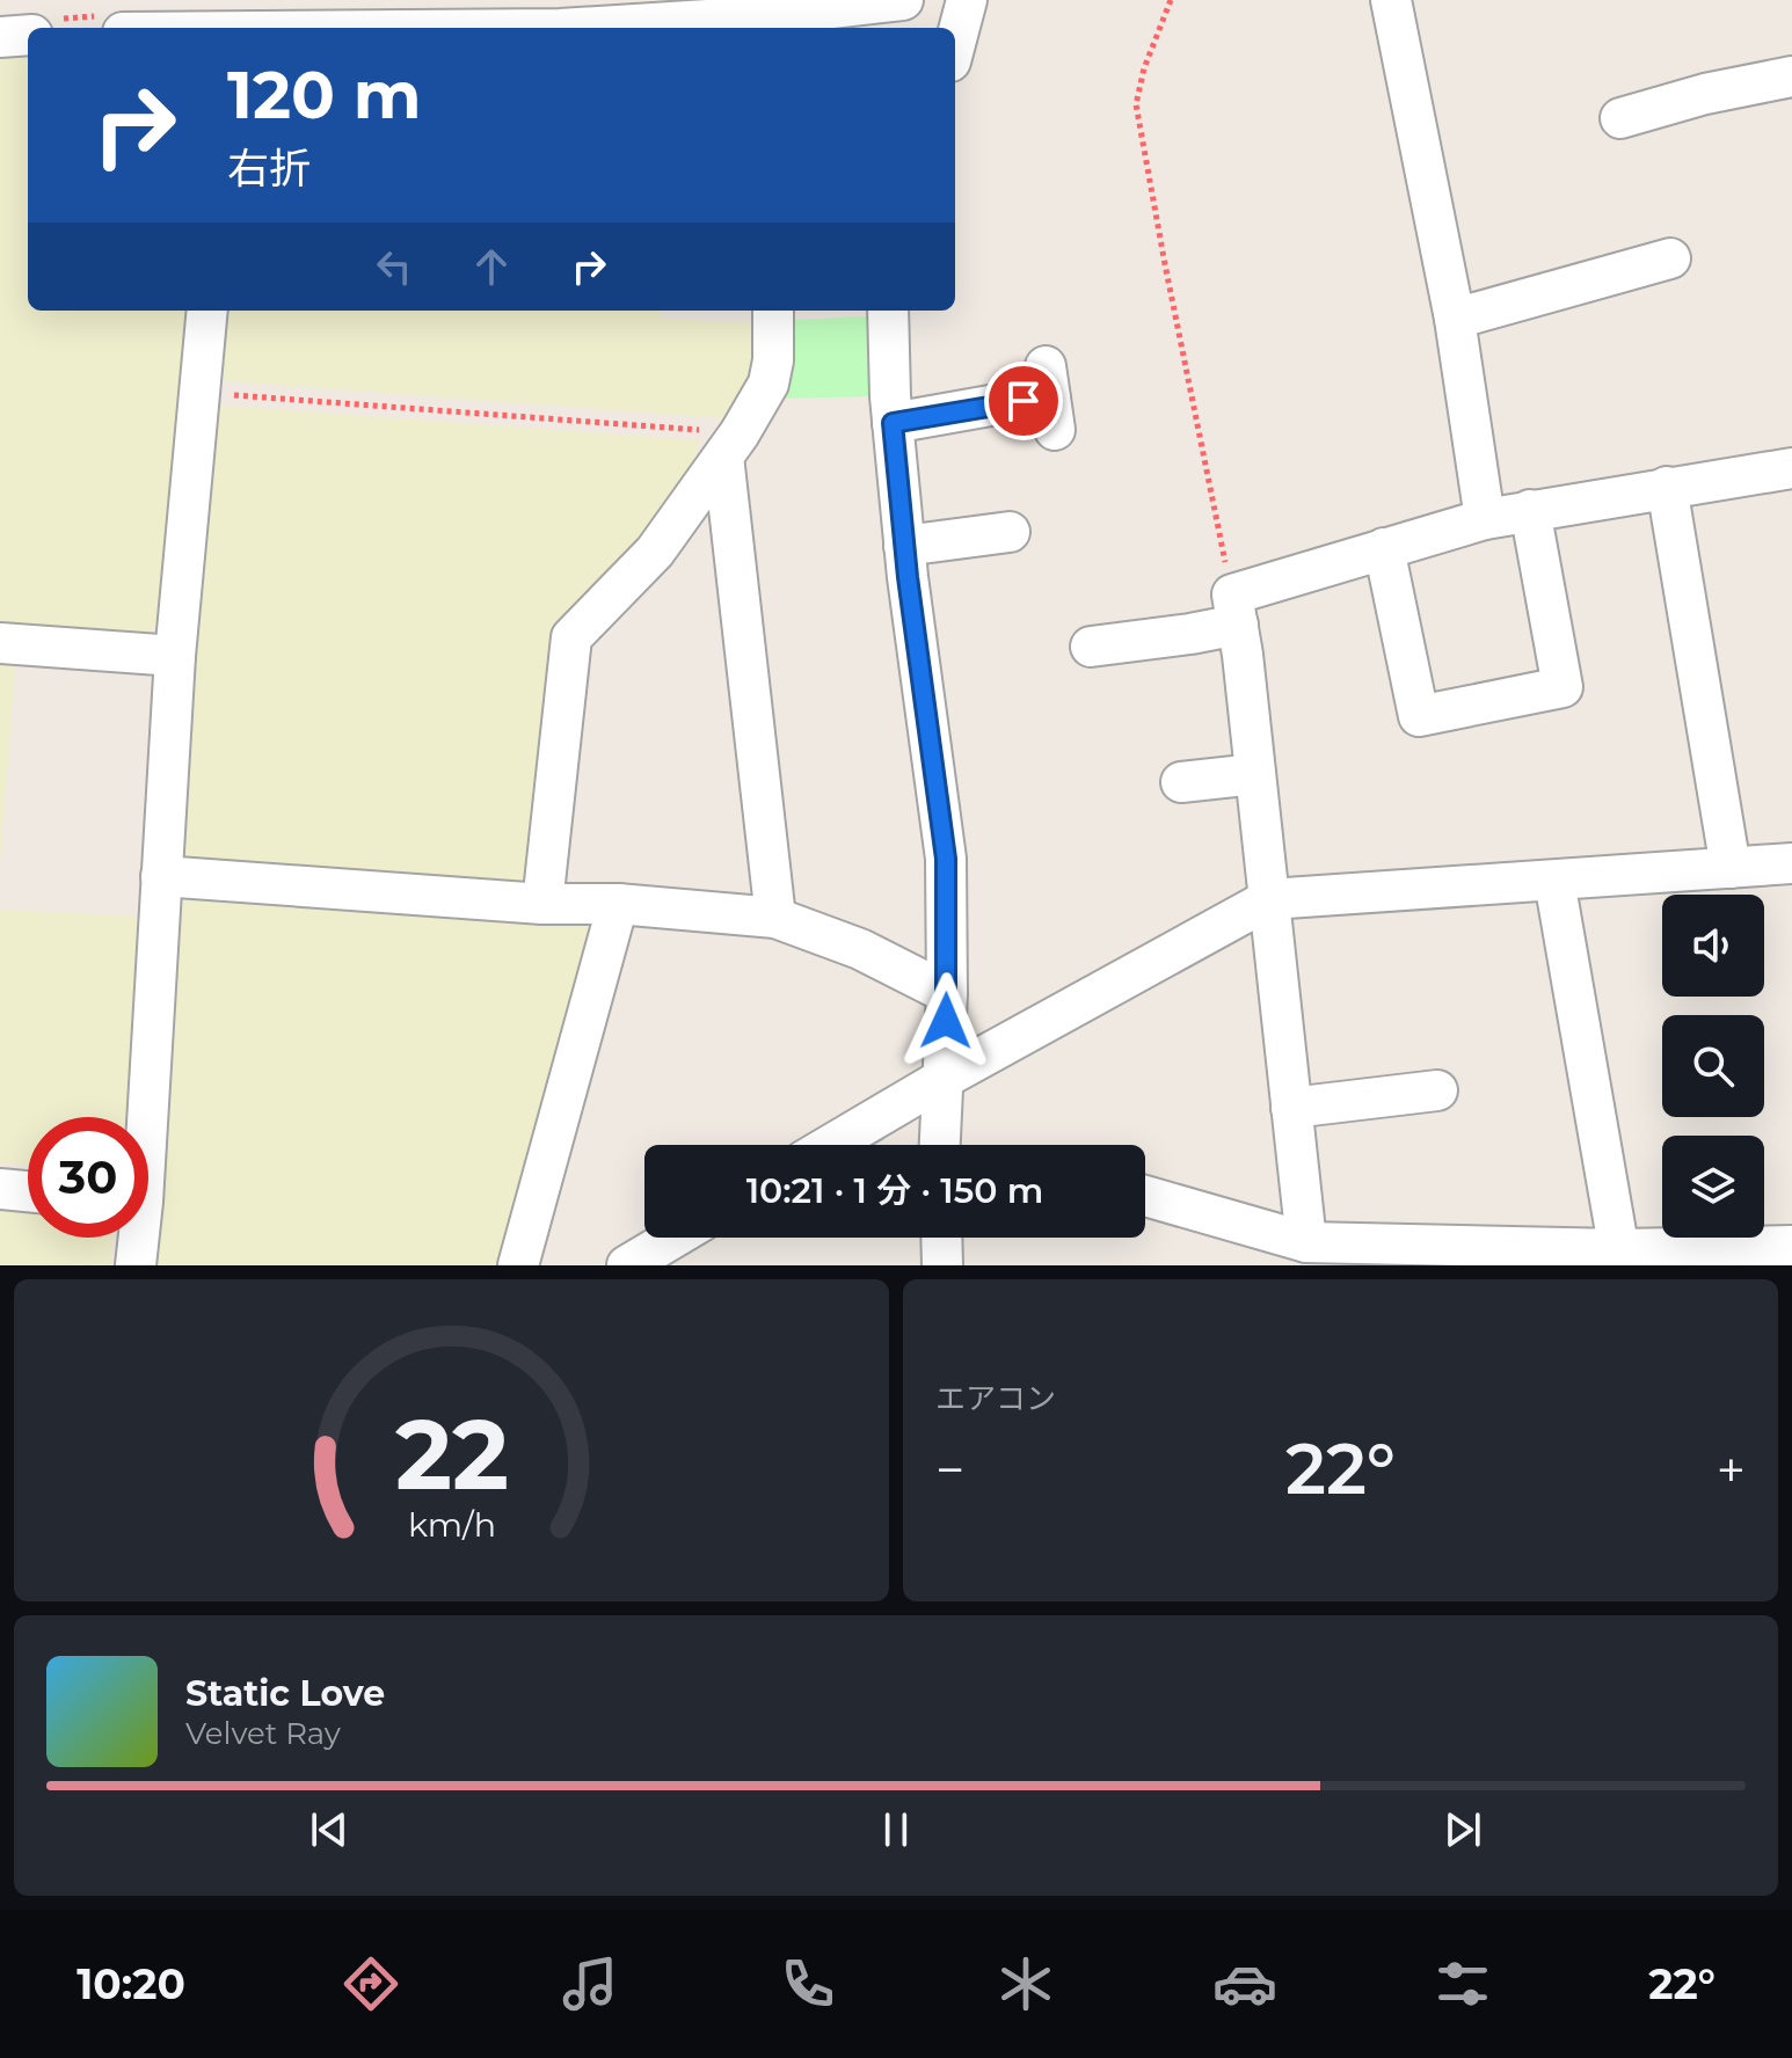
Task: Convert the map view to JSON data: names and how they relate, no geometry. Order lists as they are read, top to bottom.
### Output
{
  "page": {
    "turn": ["120 m", "右折"],
    "limit": "30",
    "trip": "10:21 · 1 分 · 150 m",
    "tile": "エアコン",
    "heat": ["−", "22°", "+"],
    "song": ["Static Love", "Velvet Ray"],
    "tabs": ["10:20", "22°"],
    "gauge": ["22", "km/h"]
  }
}
